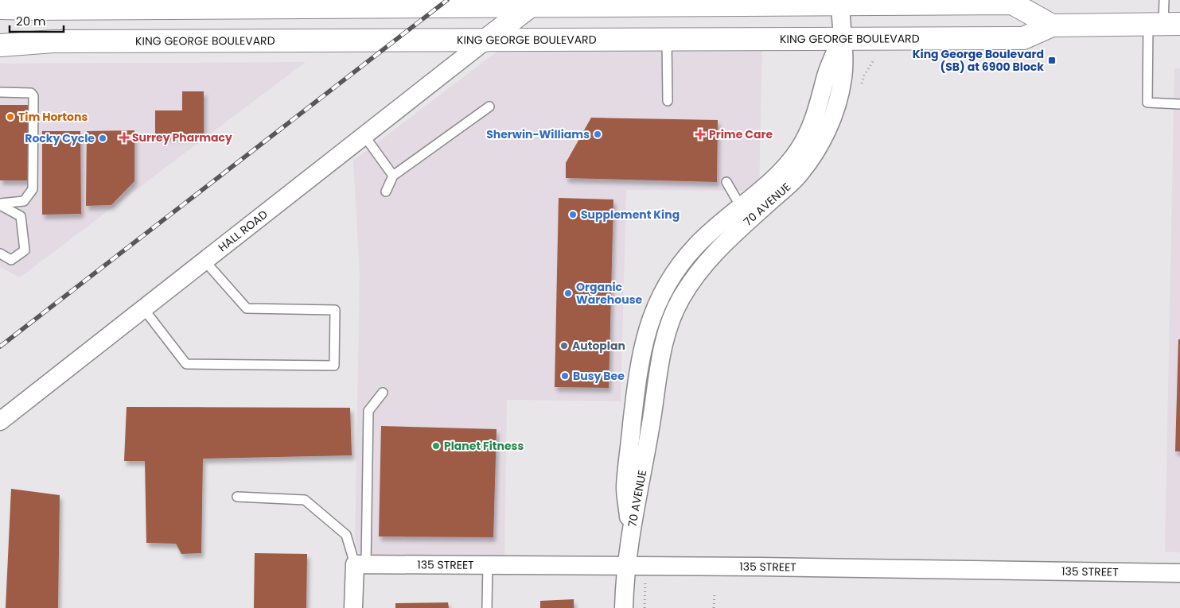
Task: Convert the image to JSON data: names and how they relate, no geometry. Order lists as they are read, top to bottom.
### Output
{
  "streets": {
    "main road": ["KING GEORGE BOULEVARD"],
    "street": ["70 AVENUE", "HALL ROAD", "135 STREET"]
  },
  "crossings": [
    ["KING GEORGE BOULEVARD", "70 AVENUE"],
    ["KING GEORGE BOULEVARD", "HALL ROAD"]
  ],
  "places": {
    "transit": ["King George Boulevard (SB) at 6900 Block"],
    "other": [
      "Tim Hortons",
      "Sherwin-Williams",
      "Rocky Cycle",
      "Supplement King",
      "Organic Warehouse",
      "Autoplan",
      "Busy Bee",
      "Planet Fitness"
    ],
    "health": ["Prime Care", "Surrey Pharmacy"]
  },
  "scale_bar": "20 m"
}
